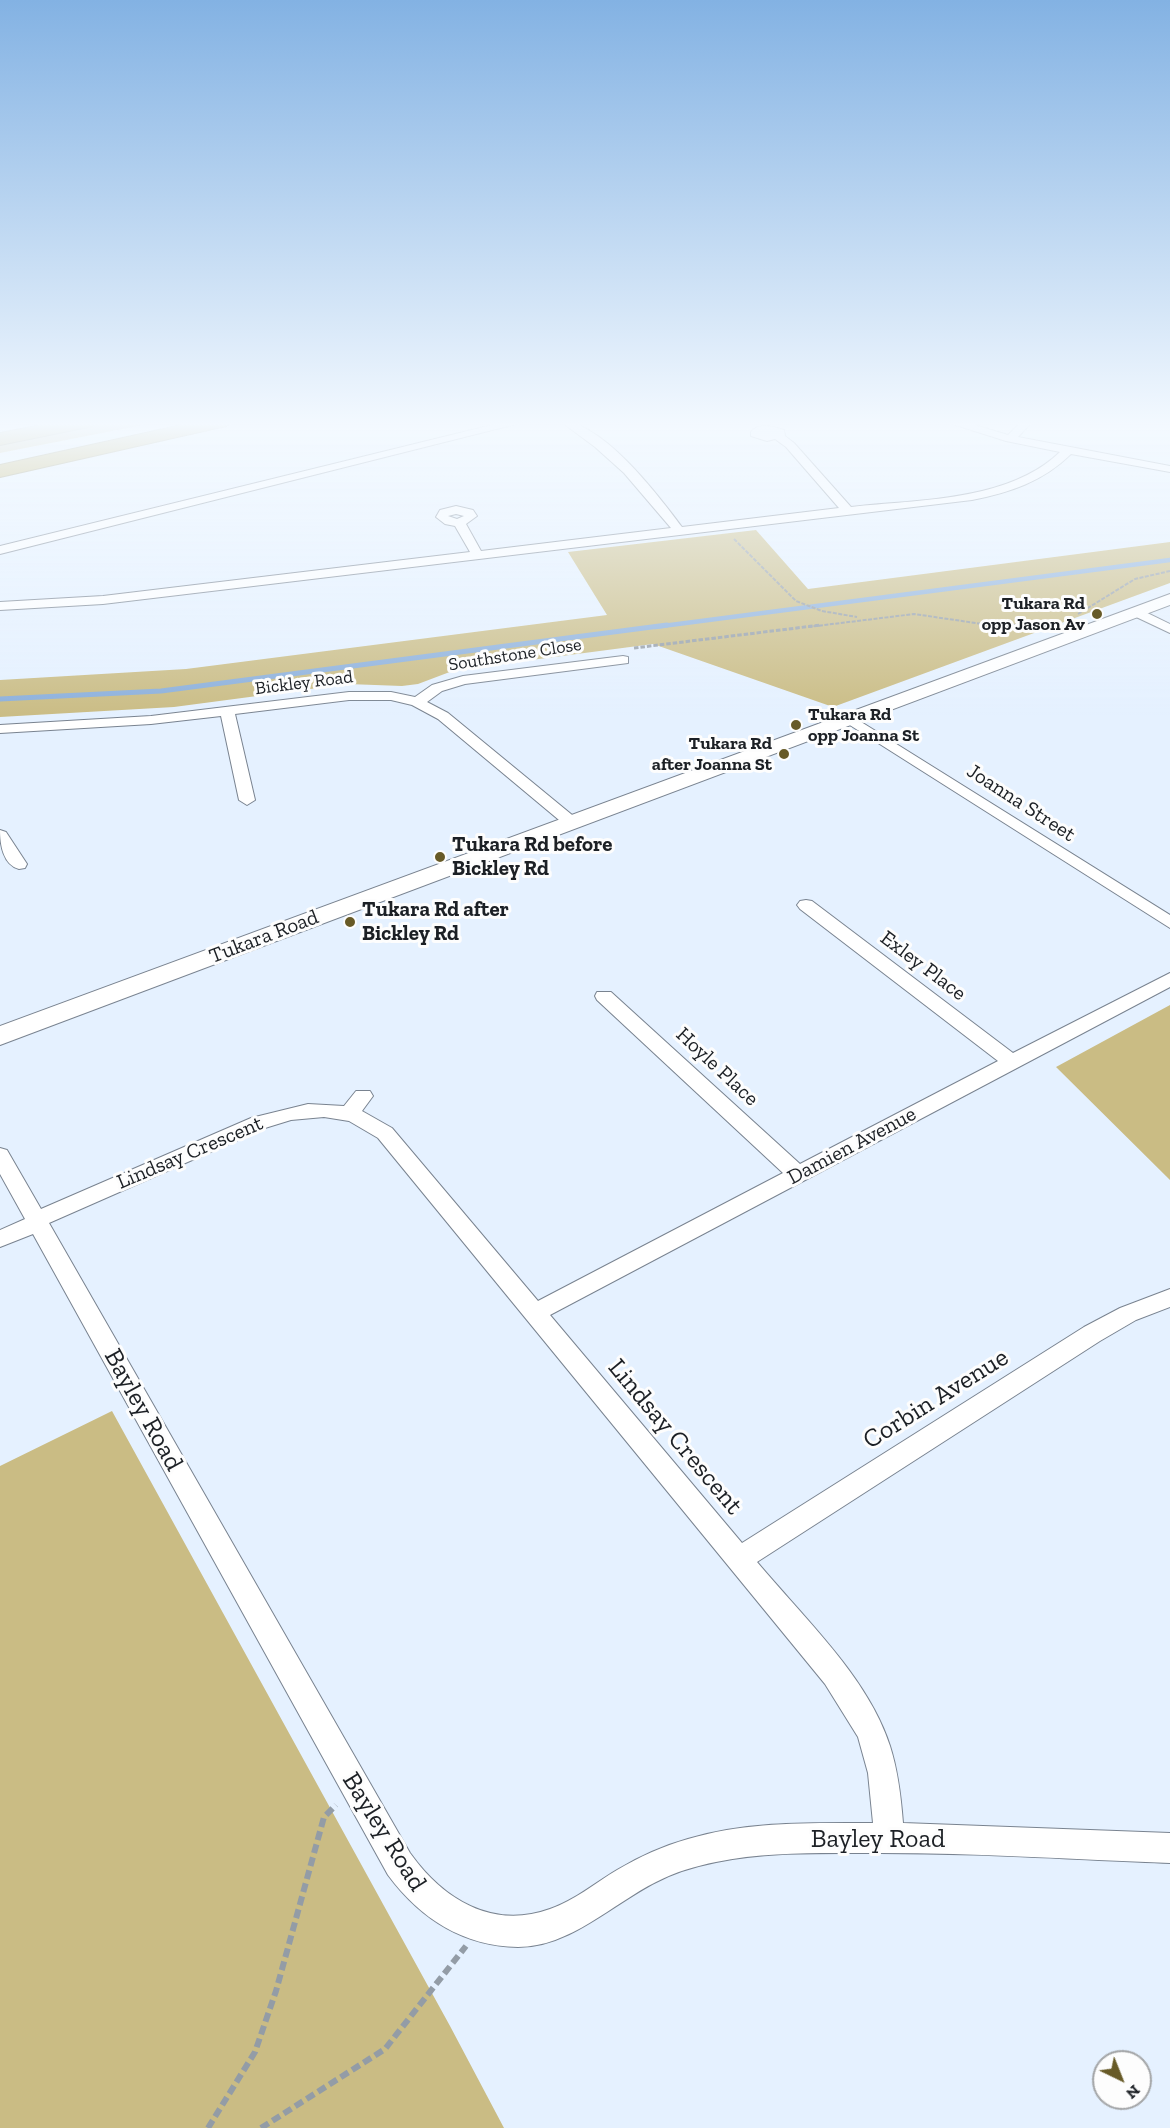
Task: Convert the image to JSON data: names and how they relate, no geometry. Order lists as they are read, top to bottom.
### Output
{
  "streets": {
    "street": [
      "Southstone Close",
      "Bickley Road",
      "Joanna Street",
      "Tukara Road",
      "Exley Place",
      "Hoyle Place",
      "Damien Avenue",
      "Lindsay Crescent",
      "Corbin Avenue",
      "Bayley Road"
    ]
  },
  "crossings": [
    ["Southstone Close", "Bickley Road"],
    ["Bickley Road", "Tukara Road"],
    ["Joanna Street", "Tukara Road"],
    ["Exley Place", "Damien Avenue"],
    ["Hoyle Place", "Damien Avenue"],
    ["Damien Avenue", "Lindsay Crescent"],
    ["Lindsay Crescent", "Corbin Avenue"],
    ["Lindsay Crescent", "Bayley Road"]
  ],
  "places": [
    "Tukara Rd opp Jason Av",
    "Tukara Rd opp Joanna St",
    "Tukara Rd after Joanna St",
    "Tukara Rd before Bickley Rd",
    "Tukara Rd after Bickley Rd"
  ],
  "north": "bottom right"
}
